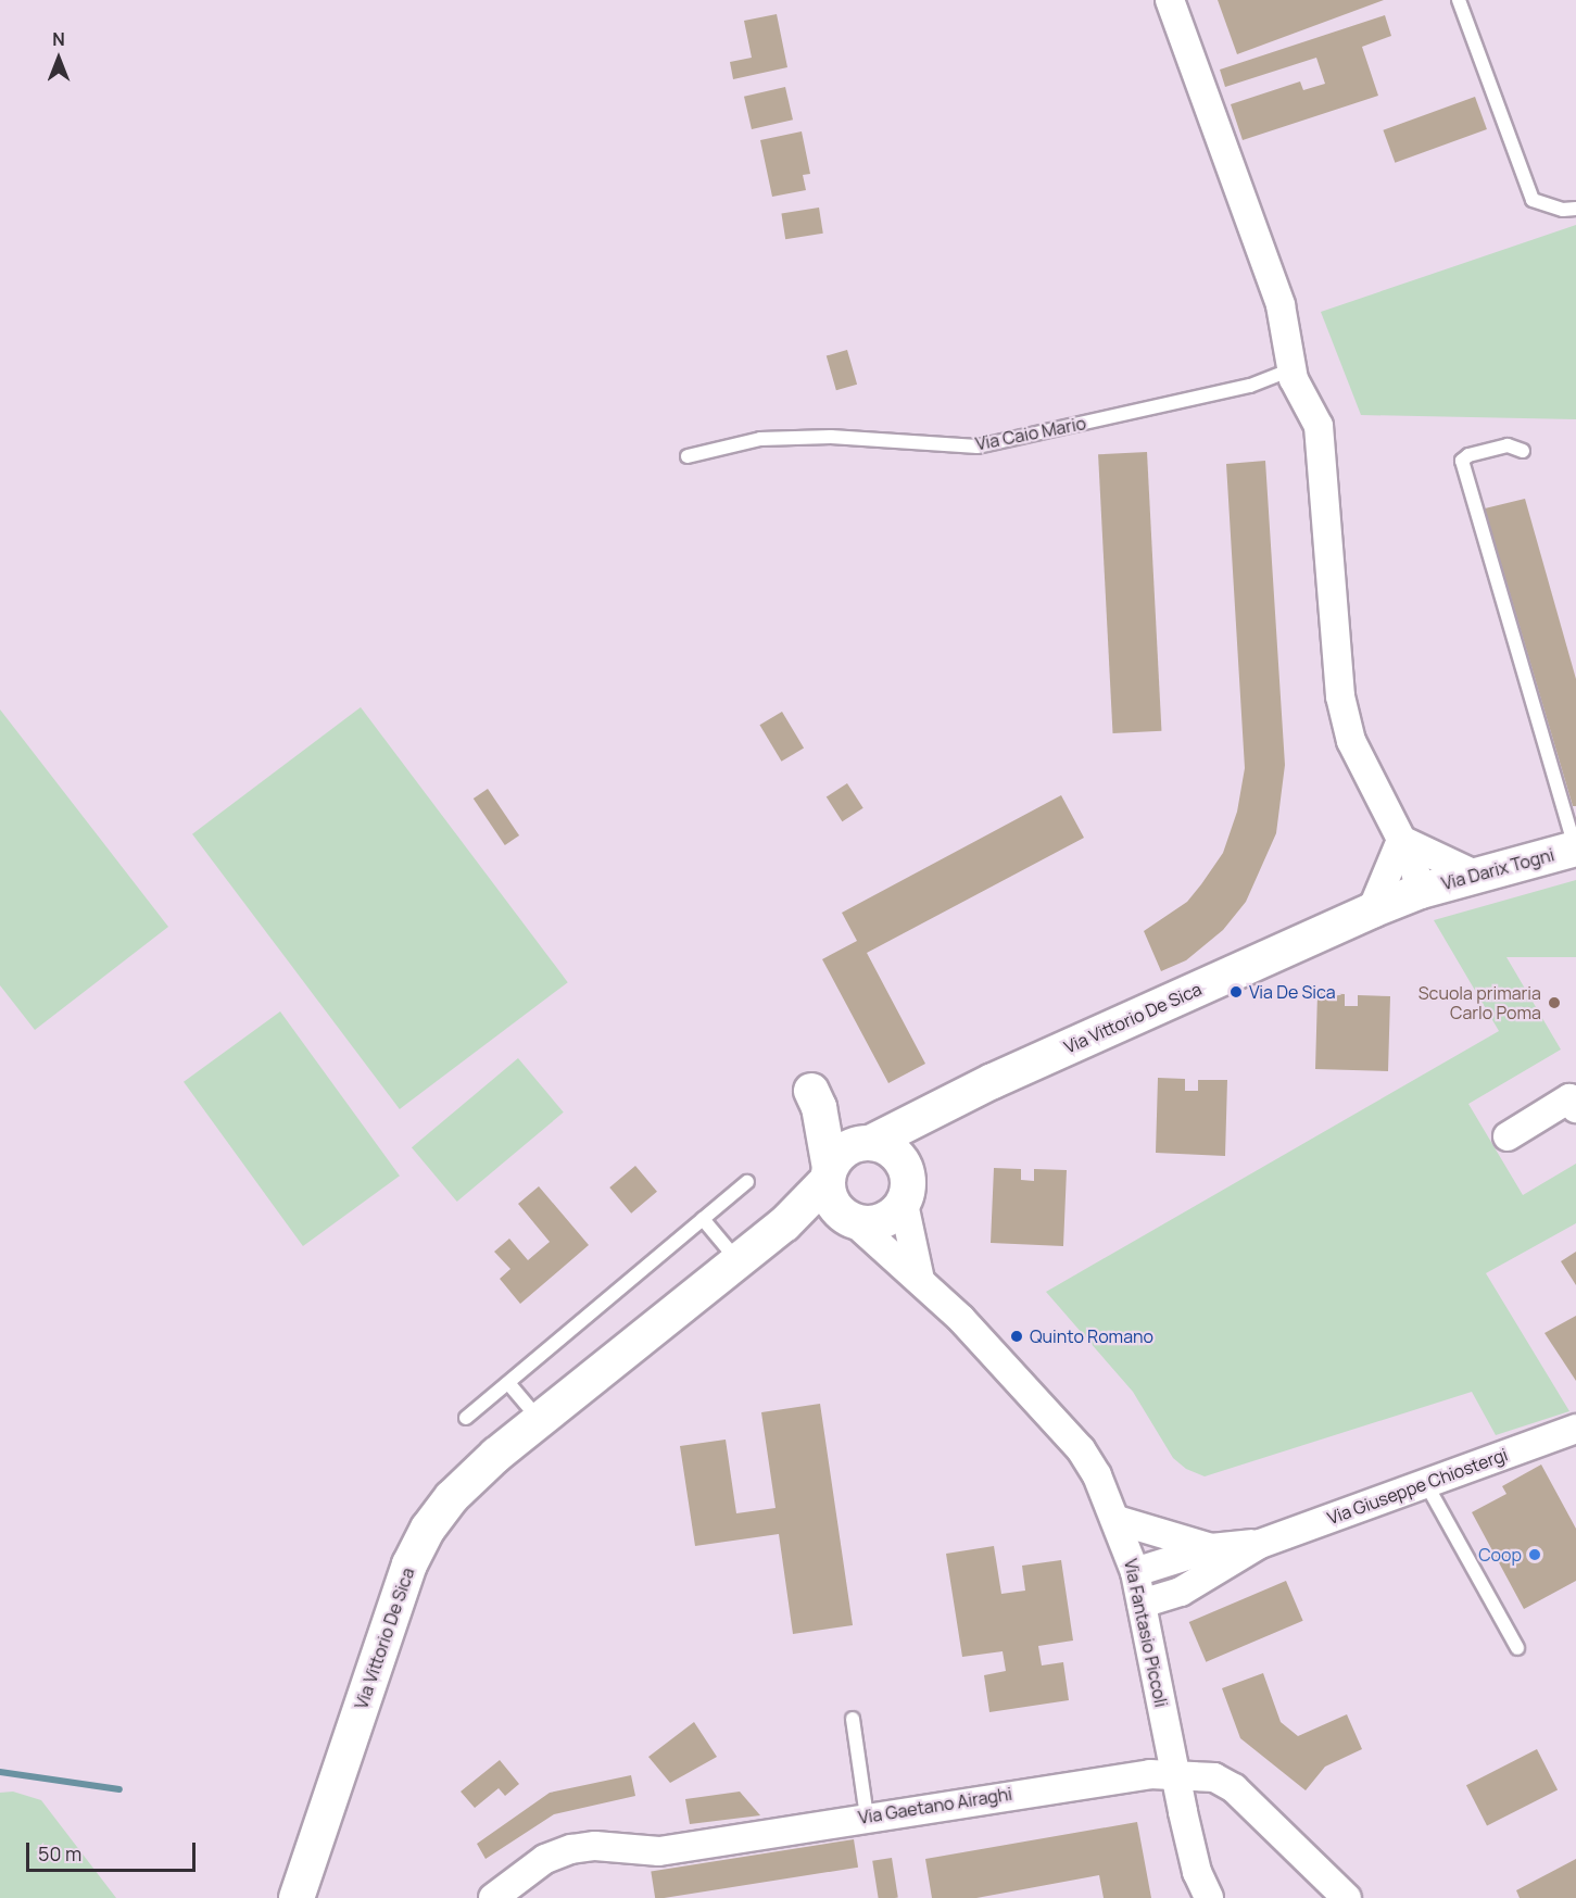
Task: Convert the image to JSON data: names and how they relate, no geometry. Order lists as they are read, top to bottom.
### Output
{
  "streets": {
    "street": [
      "Via Darix Togni",
      "Via Vittorio De Sica",
      "Via Giuseppe Chiostergi",
      "Via Fantasio Piccoli",
      "Via Gaetano Airaghi"
    ],
    "lane": ["Via Caio Mario"]
  },
  "crossings": [
    ["Via Darix Togni", "Via Vittorio De Sica"],
    ["Via Vittorio De Sica", "Via Fantasio Piccoli"],
    ["Via Giuseppe Chiostergi", "Via Fantasio Piccoli"],
    ["Via Fantasio Piccoli", "Via Gaetano Airaghi"]
  ],
  "places": [
    "Via De Sica",
    "Scuola primaria Carlo Poma",
    "Quinto Romano",
    "Coop"
  ],
  "scale_bar": "50 m",
  "north": "top"
}
